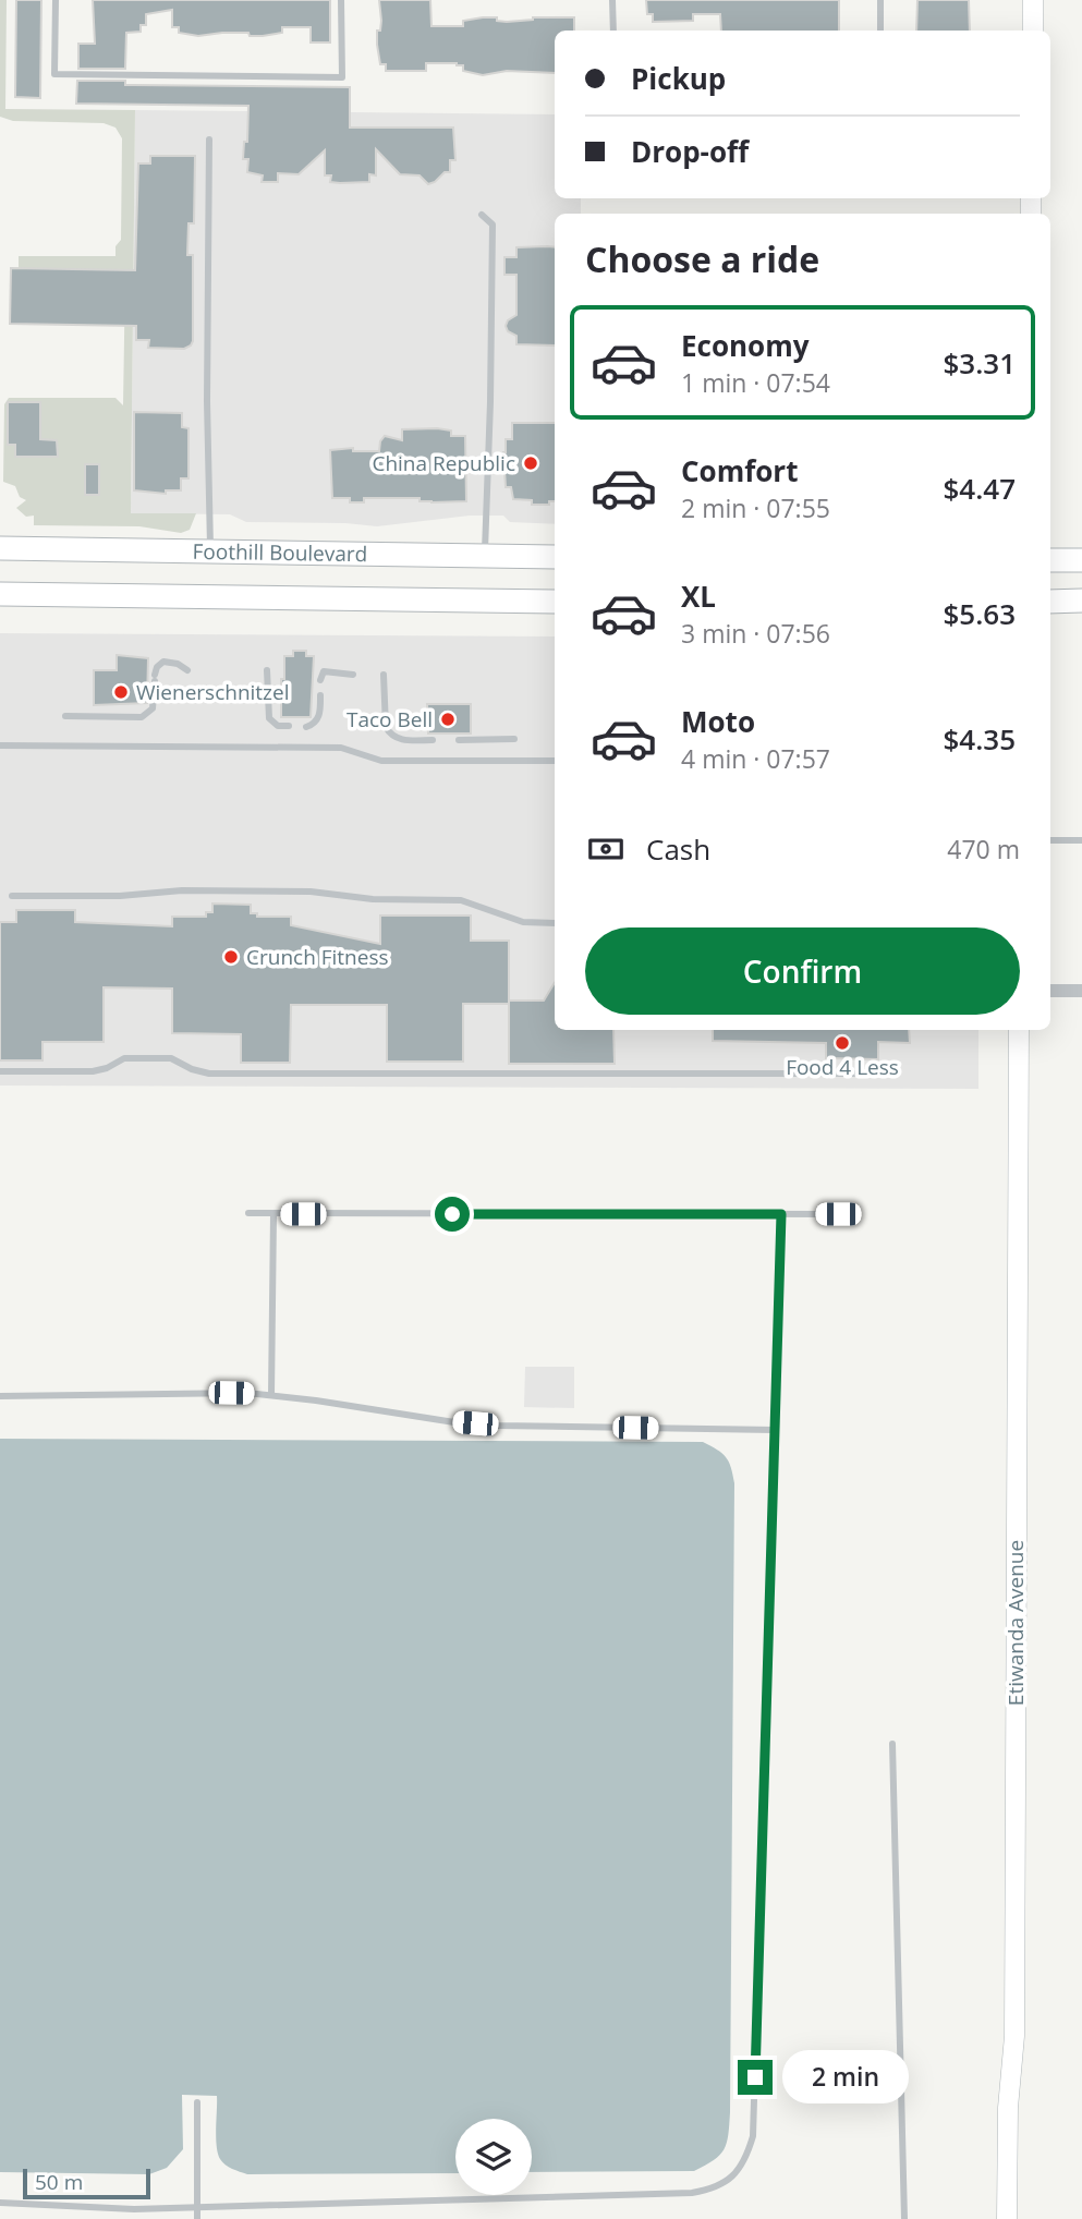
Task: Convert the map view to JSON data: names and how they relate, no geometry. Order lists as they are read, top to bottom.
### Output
{
  "streets": {
    "main road": ["Foothill Boulevard", "Etiwanda Avenue"]
  },
  "places": [
    "China Republic",
    "Wienerschnitzel",
    "Taco Bell",
    "Crunch Fitness",
    "Food 4 Less"
  ],
  "scale_bar": "50 m",
  "page": {
    "banner": ["Pickup", "Drop-off"],
    "heading": "Choose a ride",
    "list": [
      {
        "name": "Economy",
        "note": "1 min · 07:54",
        "value": "$3.31"
      },
      {
        "name": "Comfort",
        "note": "2 min · 07:55",
        "value": "$4.47"
      },
      {
        "name": "XL",
        "note": "3 min · 07:56",
        "value": "$5.63"
      },
      {
        "name": "Moto",
        "note": "4 min · 07:57",
        "value": "$4.35"
      }
    ],
    "pay": ["Cash", "470 m"],
    "buttons": "Confirm",
    "bubble": "2 min",
    "scale": "50 m"
  }
}
